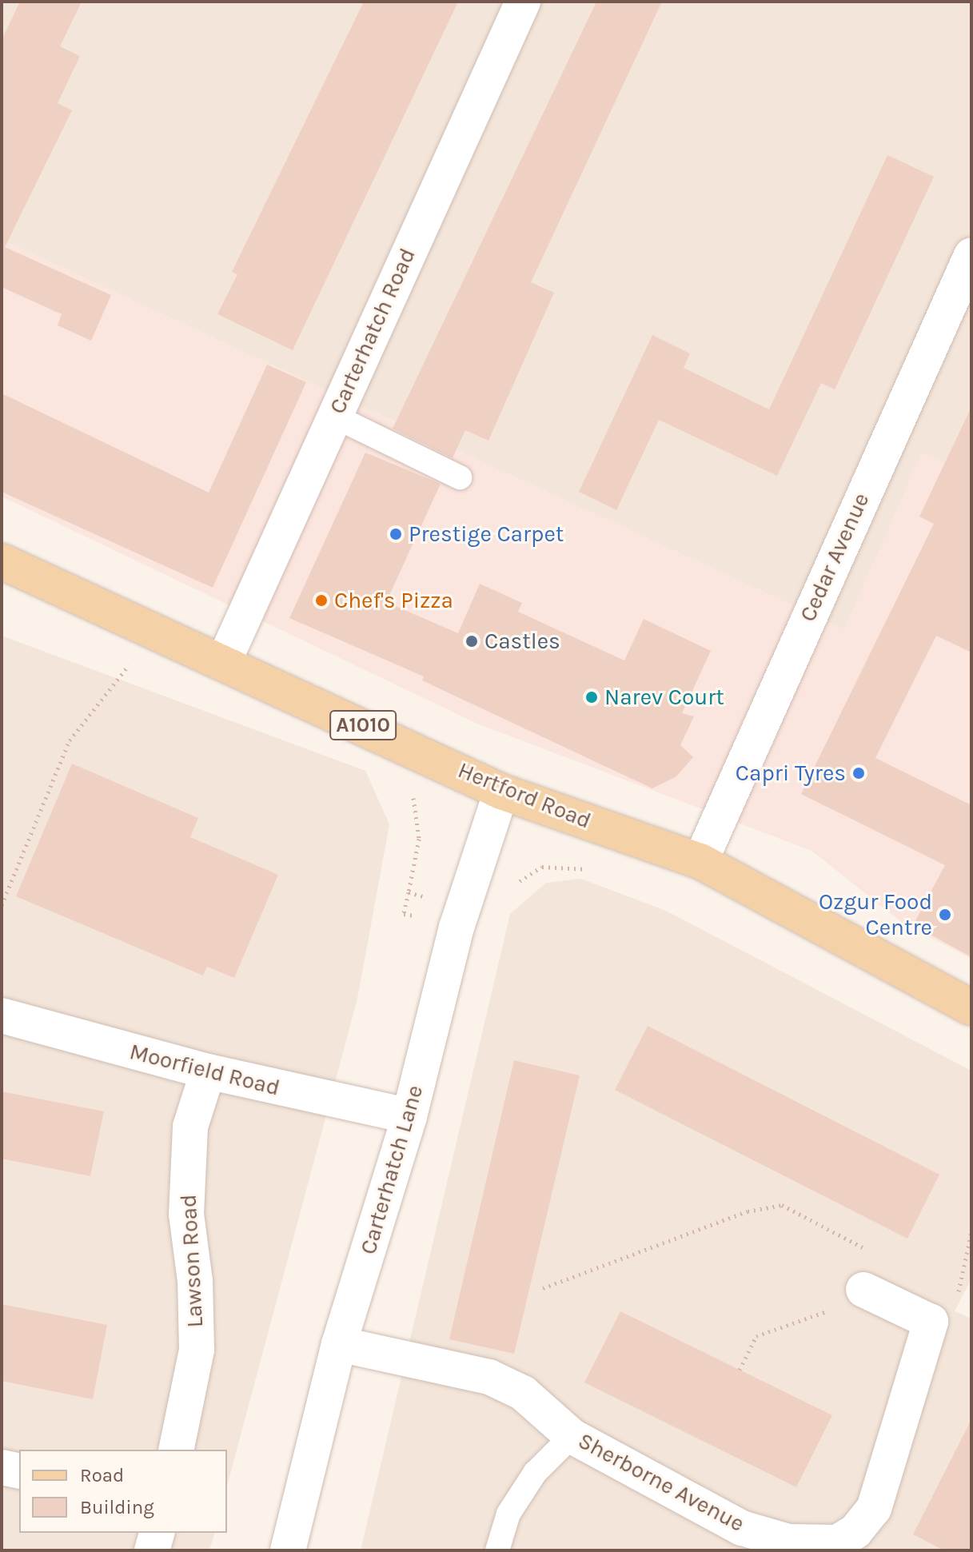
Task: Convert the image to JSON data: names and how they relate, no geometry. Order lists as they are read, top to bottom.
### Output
{
  "streets": {
    "main road": ["A1010", "Hertford Road"],
    "street": [
      "Carterhatch Road",
      "Cedar Avenue",
      "Moorfield Road",
      "Carterhatch Lane",
      "Lawson Road",
      "Sherborne Avenue"
    ]
  },
  "crossings": [
    ["Carterhatch Road", "Hertford Road"],
    ["Cedar Avenue", "Hertford Road"],
    ["Hertford Road", "Carterhatch Lane"],
    ["Moorfield Road", "Carterhatch Lane"],
    ["Moorfield Road", "Lawson Road"],
    ["Carterhatch Lane", "Sherborne Avenue"]
  ],
  "places": [
    "Prestige Carpet",
    "Chef's Pizza",
    "Castles",
    "Narev Court",
    "Capri Tyres",
    "Ozgur Food Centre"
  ],
  "legend": ["Road", "Building"]
}
